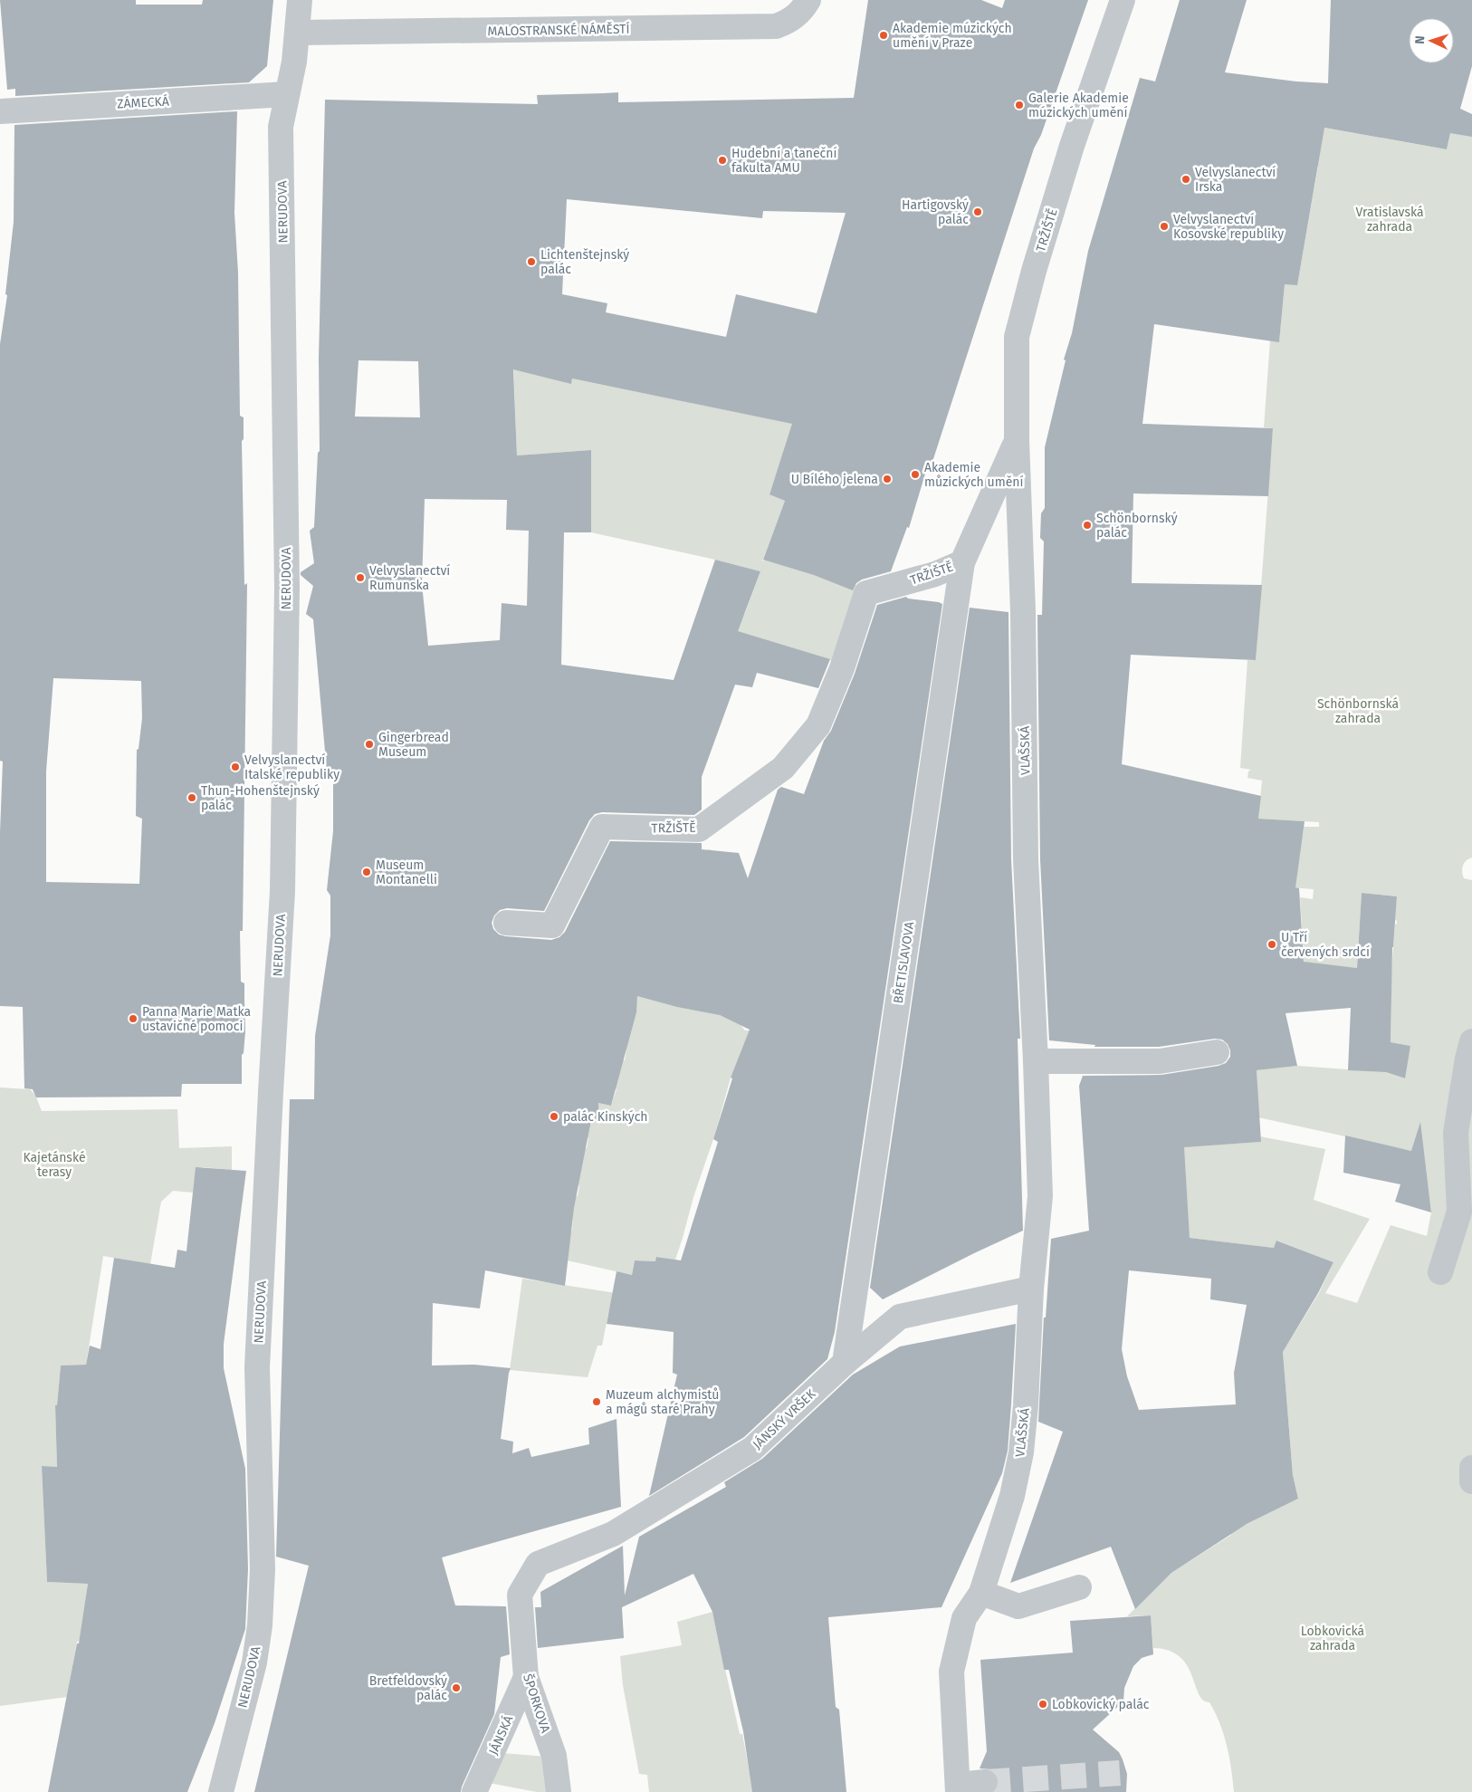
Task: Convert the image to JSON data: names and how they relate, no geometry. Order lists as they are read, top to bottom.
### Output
{
  "streets": {
    "street": [
      "MALOSTRANSKÉ NÁMĚSTÍ",
      "ZÁMECKÁ",
      "NERUDOVA",
      "TRŽIŠTĚ",
      "VLAŠSKÁ",
      "BŘETISLAVOVA",
      "JÁNSKÝ VRŠEK",
      "ŠPORKOVA",
      "JÁNSKÁ"
    ]
  },
  "crossings": [
    ["ZÁMECKÁ", "NERUDOVA"],
    ["TRŽIŠTĚ", "VLAŠSKÁ"],
    ["TRŽIŠTĚ", "BŘETISLAVOVA"],
    ["VLAŠSKÁ", "JÁNSKÝ VRŠEK"],
    ["BŘETISLAVOVA", "JÁNSKÝ VRŠEK"],
    ["JÁNSKÝ VRŠEK", "ŠPORKOVA"],
    ["ŠPORKOVA", "JÁNSKÁ"]
  ],
  "parks": [
    "Vratislavská zahrada",
    "Schönbornská zahrada",
    "Kajetánské terasy",
    "Lobkovická zahrada"
  ],
  "places": [
    "Akademie múzických umění v Praze",
    "Galerie Akademie múzických umění",
    "Hudební a taneční fakulta AMU",
    "Velvyslanectví Irska",
    "Hartigovský palác",
    "Velvyslanectví Kosovské republiky",
    "Lichtenštejnský palác",
    "Akademie můzických umění",
    "U Bílého jelena",
    "Schönbornský palác",
    "Velvyslanectví Rumunska",
    "Gingerbread Museum",
    "Velvyslanectví Italské republiky",
    "Thun-Hohenštejnský palác",
    "Museum Montanelli",
    "U Tří červených srdcí",
    "Panna Marie Matka ustavičné pomoci",
    "palác Kinských",
    "Muzeum alchymistů a mágů staré Prahy",
    "Bretfeldovský palác",
    "Lobkovický palác"
  ],
  "north": "left"
}
